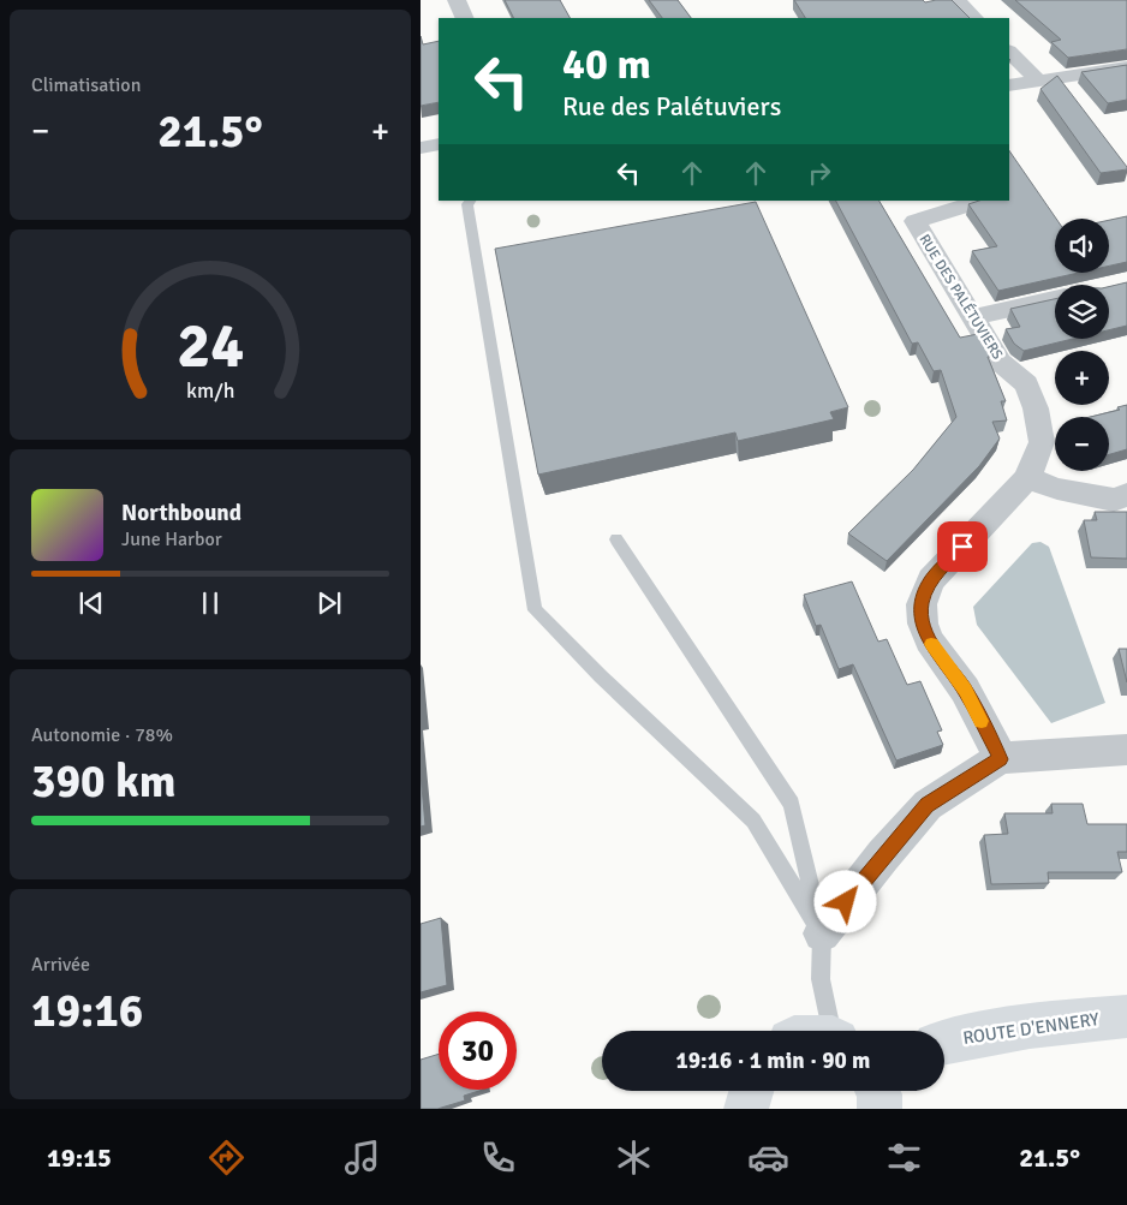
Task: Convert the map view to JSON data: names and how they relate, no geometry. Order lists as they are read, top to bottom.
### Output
{
  "streets": {
    "street": ["RUE DES PALÉTUVIERS", "ROUTE D'ENNERY"]
  },
  "page": {
    "tile": [
      "Climatisation",
      ["Autonomie · 78%", "390 km"],
      ["Arrivée", "19:16"]
    ],
    "turn": ["40 m", "Rue des Palétuviers"],
    "heat": ["−", "21.5°", "+"],
    "map_buttons": ["+", "−"],
    "song": ["Northbound", "June Harbor"],
    "limit": "30",
    "trip": "19:16 · 1 min · 90 m",
    "tabs": ["19:15", "21.5°"],
    "gauge": ["24", "km/h"]
  }
}
